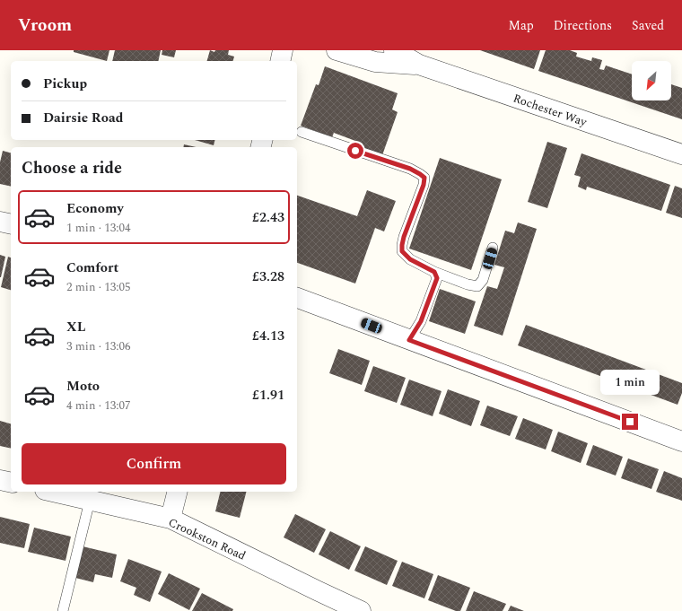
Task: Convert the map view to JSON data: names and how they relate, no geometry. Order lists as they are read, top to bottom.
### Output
{
  "streets": {
    "street": ["Rochester Way", "Crookston Road"]
  },
  "north": "bottom left",
  "page": {
    "header": "Vroom",
    "nav": ["Map", "Directions", "Saved"],
    "banner": ["Pickup", "Dairsie Road"],
    "heading": "Choose a ride",
    "list": [
      {
        "name": "Economy",
        "note": "1 min · 13:04",
        "value": "£2.43"
      },
      {
        "name": "Comfort",
        "note": "2 min · 13:05",
        "value": "£3.28"
      },
      {
        "name": "XL",
        "note": "3 min · 13:06",
        "value": "£4.13"
      },
      {
        "name": "Moto",
        "note": "4 min · 13:07",
        "value": "£1.91"
      }
    ],
    "bubble": "1 min",
    "buttons": "Confirm"
  }
}
